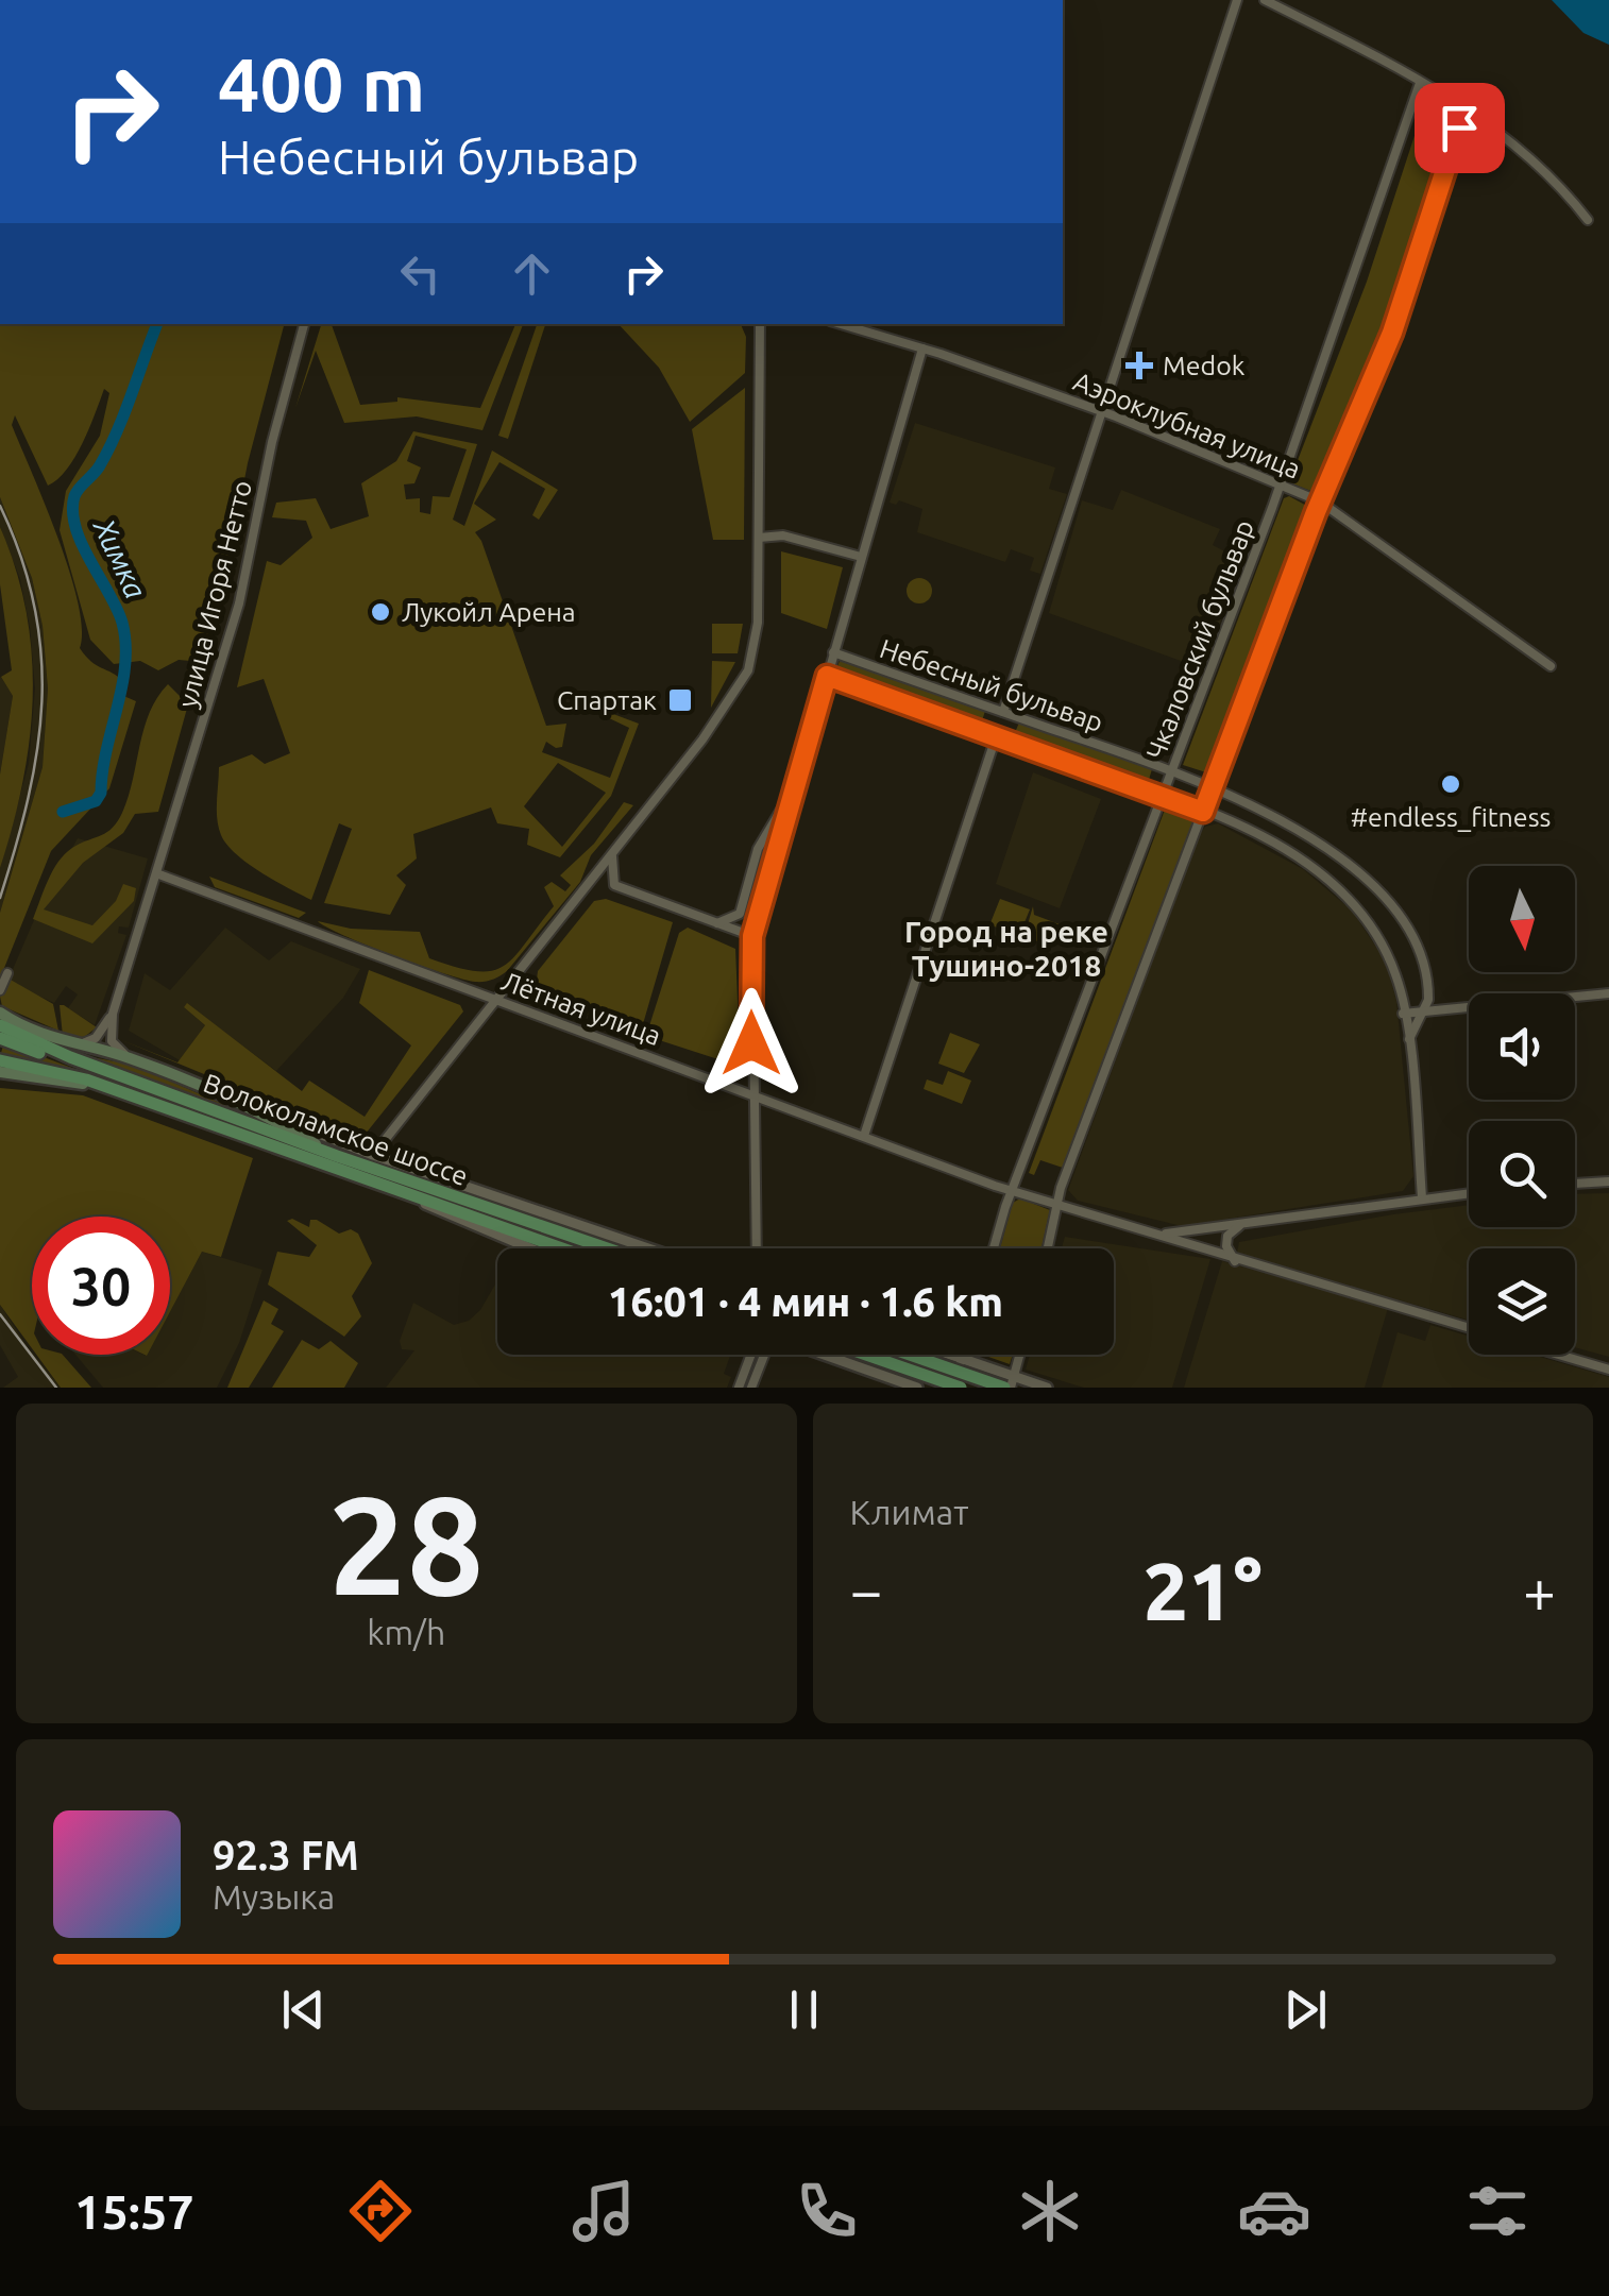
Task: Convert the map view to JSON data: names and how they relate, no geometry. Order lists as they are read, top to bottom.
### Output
{
  "streets": {
    "main road": ["Волоколамское шоссе"],
    "street": [
      "Аэроклубная улица",
      "улица Игоря Нетто",
      "Чкаловский бульвар",
      "Небесный бульвар",
      "Лётная улица"
    ]
  },
  "crossings": [
    ["Аэроклубная улица", "Чкаловский бульвар"],
    ["улица Игоря Нетто", "Лётная улица"],
    ["Чкаловский бульвар", "Небесный бульвар"],
    ["Чкаловский бульвар", "Лётная улица"]
  ],
  "districts": ["Город на реке Тушино-2018"],
  "water": ["Химка"],
  "places": {
    "health": ["Medok"],
    "other": ["Лукойл Арена", "#endless_fitness"],
    "transit": ["Спартак"]
  },
  "north": "bottom",
  "page": {
    "turn": ["400 m", "Небесный бульвар"],
    "limit": "30",
    "trip": "16:01 · 4 мин · 1.6 km",
    "tile": [
      ["28", "km/h"],
      "Климат"
    ],
    "heat": ["−", "21°", "+"],
    "song": ["92.3 FM", "Музыка"],
    "tabs": "15:57"
  }
}
